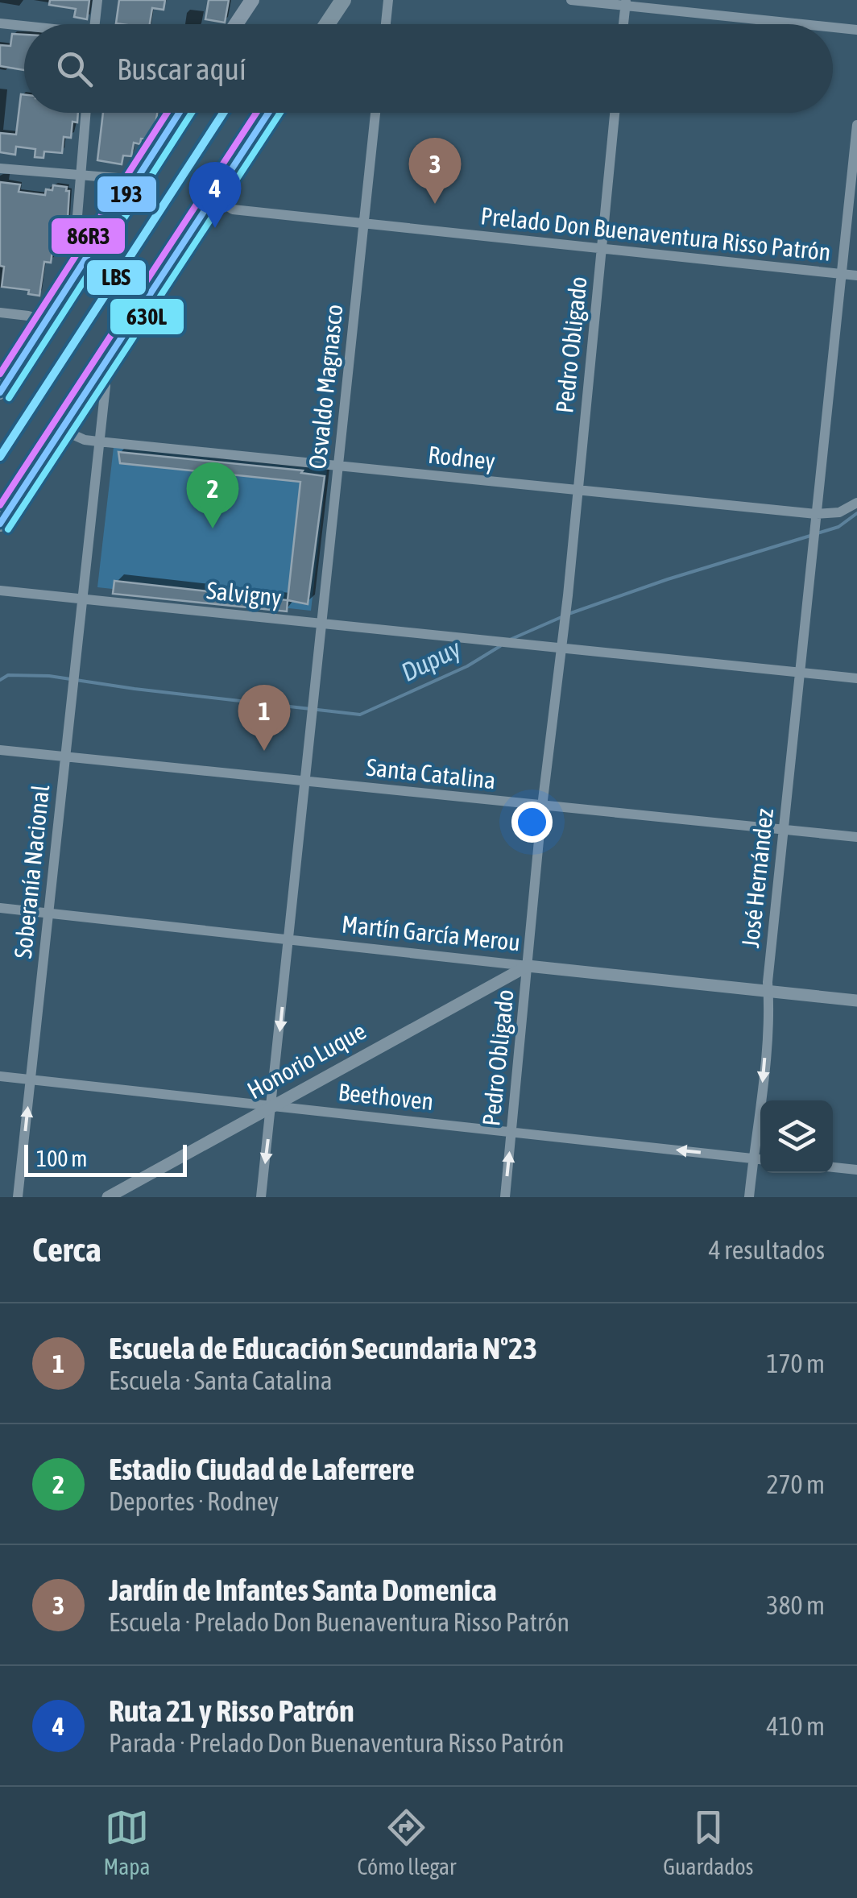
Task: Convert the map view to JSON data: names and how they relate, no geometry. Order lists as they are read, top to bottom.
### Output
{
  "streets": {
    "street": [
      "Prelado Don Buenaventura Risso Patrón",
      "Pedro Obligado",
      "Osvaldo Magnasco",
      "Rodney",
      "Salvigny",
      "Santa Catalina",
      "Soberanía Nacional",
      "José Hernández",
      "Martín García Merou",
      "Honorio Luque",
      "Beethoven"
    ]
  },
  "crossings": [
    ["Prelado Don Buenaventura Risso Patrón", "Pedro Obligado"],
    ["Prelado Don Buenaventura Risso Patrón", "Osvaldo Magnasco"],
    ["Pedro Obligado", "Rodney"],
    ["Pedro Obligado", "Salvigny"],
    ["Pedro Obligado", "Santa Catalina"],
    ["Pedro Obligado", "Martín García Merou"],
    ["Pedro Obligado", "Honorio Luque"],
    ["Pedro Obligado", "Beethoven"],
    ["Osvaldo Magnasco", "Rodney"],
    ["Osvaldo Magnasco", "Salvigny"],
    ["Osvaldo Magnasco", "Santa Catalina"],
    ["Rodney", "José Hernández"],
    ["Salvigny", "Soberanía Nacional"],
    ["Santa Catalina", "Soberanía Nacional"],
    ["Santa Catalina", "José Hernández"],
    ["Soberanía Nacional", "Martín García Merou"],
    ["Soberanía Nacional", "Beethoven"],
    ["José Hernández", "Martín García Merou"],
    ["José Hernández", "Beethoven"],
    ["Martín García Merou", "Honorio Luque"],
    ["Honorio Luque", "Beethoven"]
  ],
  "water": ["Dupuy"],
  "lines": [
    "transit line LBS",
    "transit line 193",
    "transit line 630L",
    "transit line 86R3"
  ],
  "scale_bar": "100 m",
  "page": {
    "search": "Buscar aquí",
    "pins": [
      "3",
      "4",
      "2",
      "1"
    ],
    "scale": "100 m",
    "heading": ["Cerca", "4 resultados"],
    "list": [
      {
        "mark": "1",
        "name": "Escuela de Educación Secundaria Nº23",
        "note": "Escuela · Santa Catalina",
        "value": "170 m"
      },
      {
        "mark": "2",
        "name": "Estadio Ciudad de Laferrere",
        "note": "Deportes · Rodney",
        "value": "270 m"
      },
      {
        "mark": "3",
        "name": "Jardín de Infantes Santa Domenica",
        "note": "Escuela · Prelado Don Buenaventura Risso Patrón",
        "value": "380 m"
      },
      {
        "mark": "4",
        "name": "Ruta 21 y Risso Patrón",
        "note": "Parada · Prelado Don Buenaventura Risso Patrón",
        "value": "410 m"
      }
    ],
    "nav": ["Mapa", "Cómo llegar", "Guardados"]
  }
}
